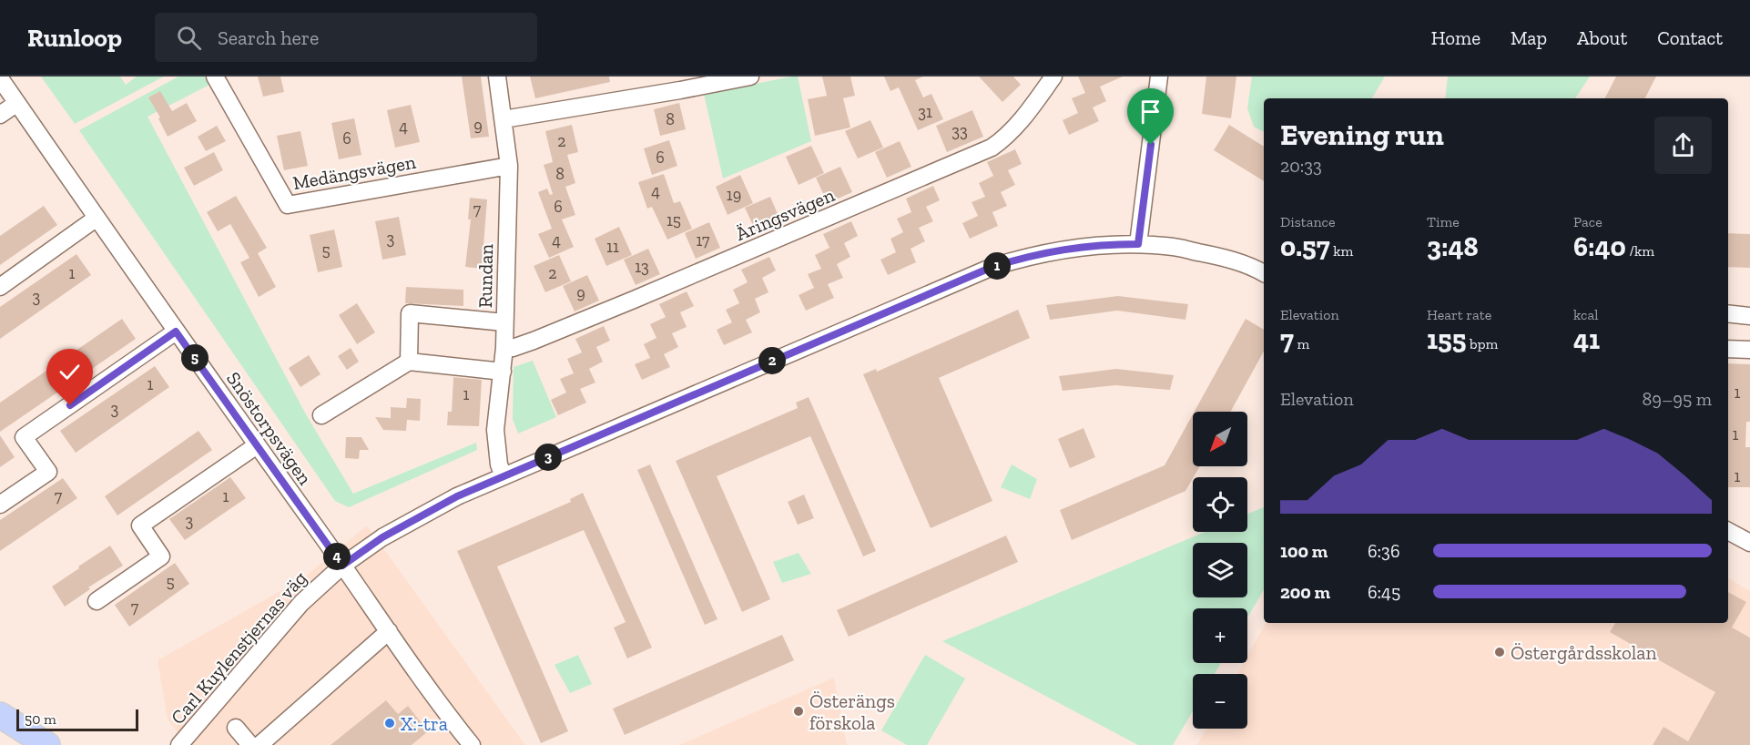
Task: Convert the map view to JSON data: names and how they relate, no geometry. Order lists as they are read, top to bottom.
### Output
{
  "streets": {
    "street": [
      "Medängsvägen",
      "Äringsvägen",
      "Rundan",
      "Snöstorpsvägen",
      "Carl Kuylenstjernas väg"
    ]
  },
  "crossings": [
    ["Medängsvägen", "Rundan"],
    ["Äringsvägen", "Rundan"],
    ["Rundan", "Carl Kuylenstjernas väg"],
    ["Snöstorpsvägen", "Carl Kuylenstjernas väg"]
  ],
  "places": ["Östergårdsskolan", "Österängs förskola", "X:-tra"],
  "house_numbers": [
    "31",
    "8",
    "9",
    "4",
    "33",
    "6",
    "2",
    "6",
    "8",
    "4",
    "19",
    "6",
    "7",
    "15",
    "3",
    "4",
    "17",
    "11",
    "5",
    "13",
    "1",
    "2",
    "9",
    "3",
    "1",
    "1",
    "1",
    "3",
    "1",
    "1",
    "7",
    "1",
    "3",
    "5",
    "7"
  ],
  "scale_bar": "50 m",
  "north": "bottom left",
  "page": {
    "header": "Runloop",
    "search": "Search here",
    "nav": [
      "Home",
      "Map",
      "About",
      "Contact"
    ],
    "heading": ["Evening run", "20:33"],
    "stats": [
      ["Distance", "0.57 km"],
      ["Time", "3:48"],
      ["Pace", "6:40 /km"],
      ["Elevation", "7 m"],
      ["Heart rate", "155 bpm"],
      ["kcal", "41"]
    ],
    "pins": [
      "1",
      "5",
      "2",
      "3",
      "4"
    ],
    "chart": ["Elevation", "89–95 m"],
    "map_buttons": ["+", "−"],
    "list": [
      {
        "name": "100 m",
        "note": "6:36"
      },
      {
        "name": "200 m",
        "note": "6:45"
      }
    ],
    "scale": "50 m"
  }
}
